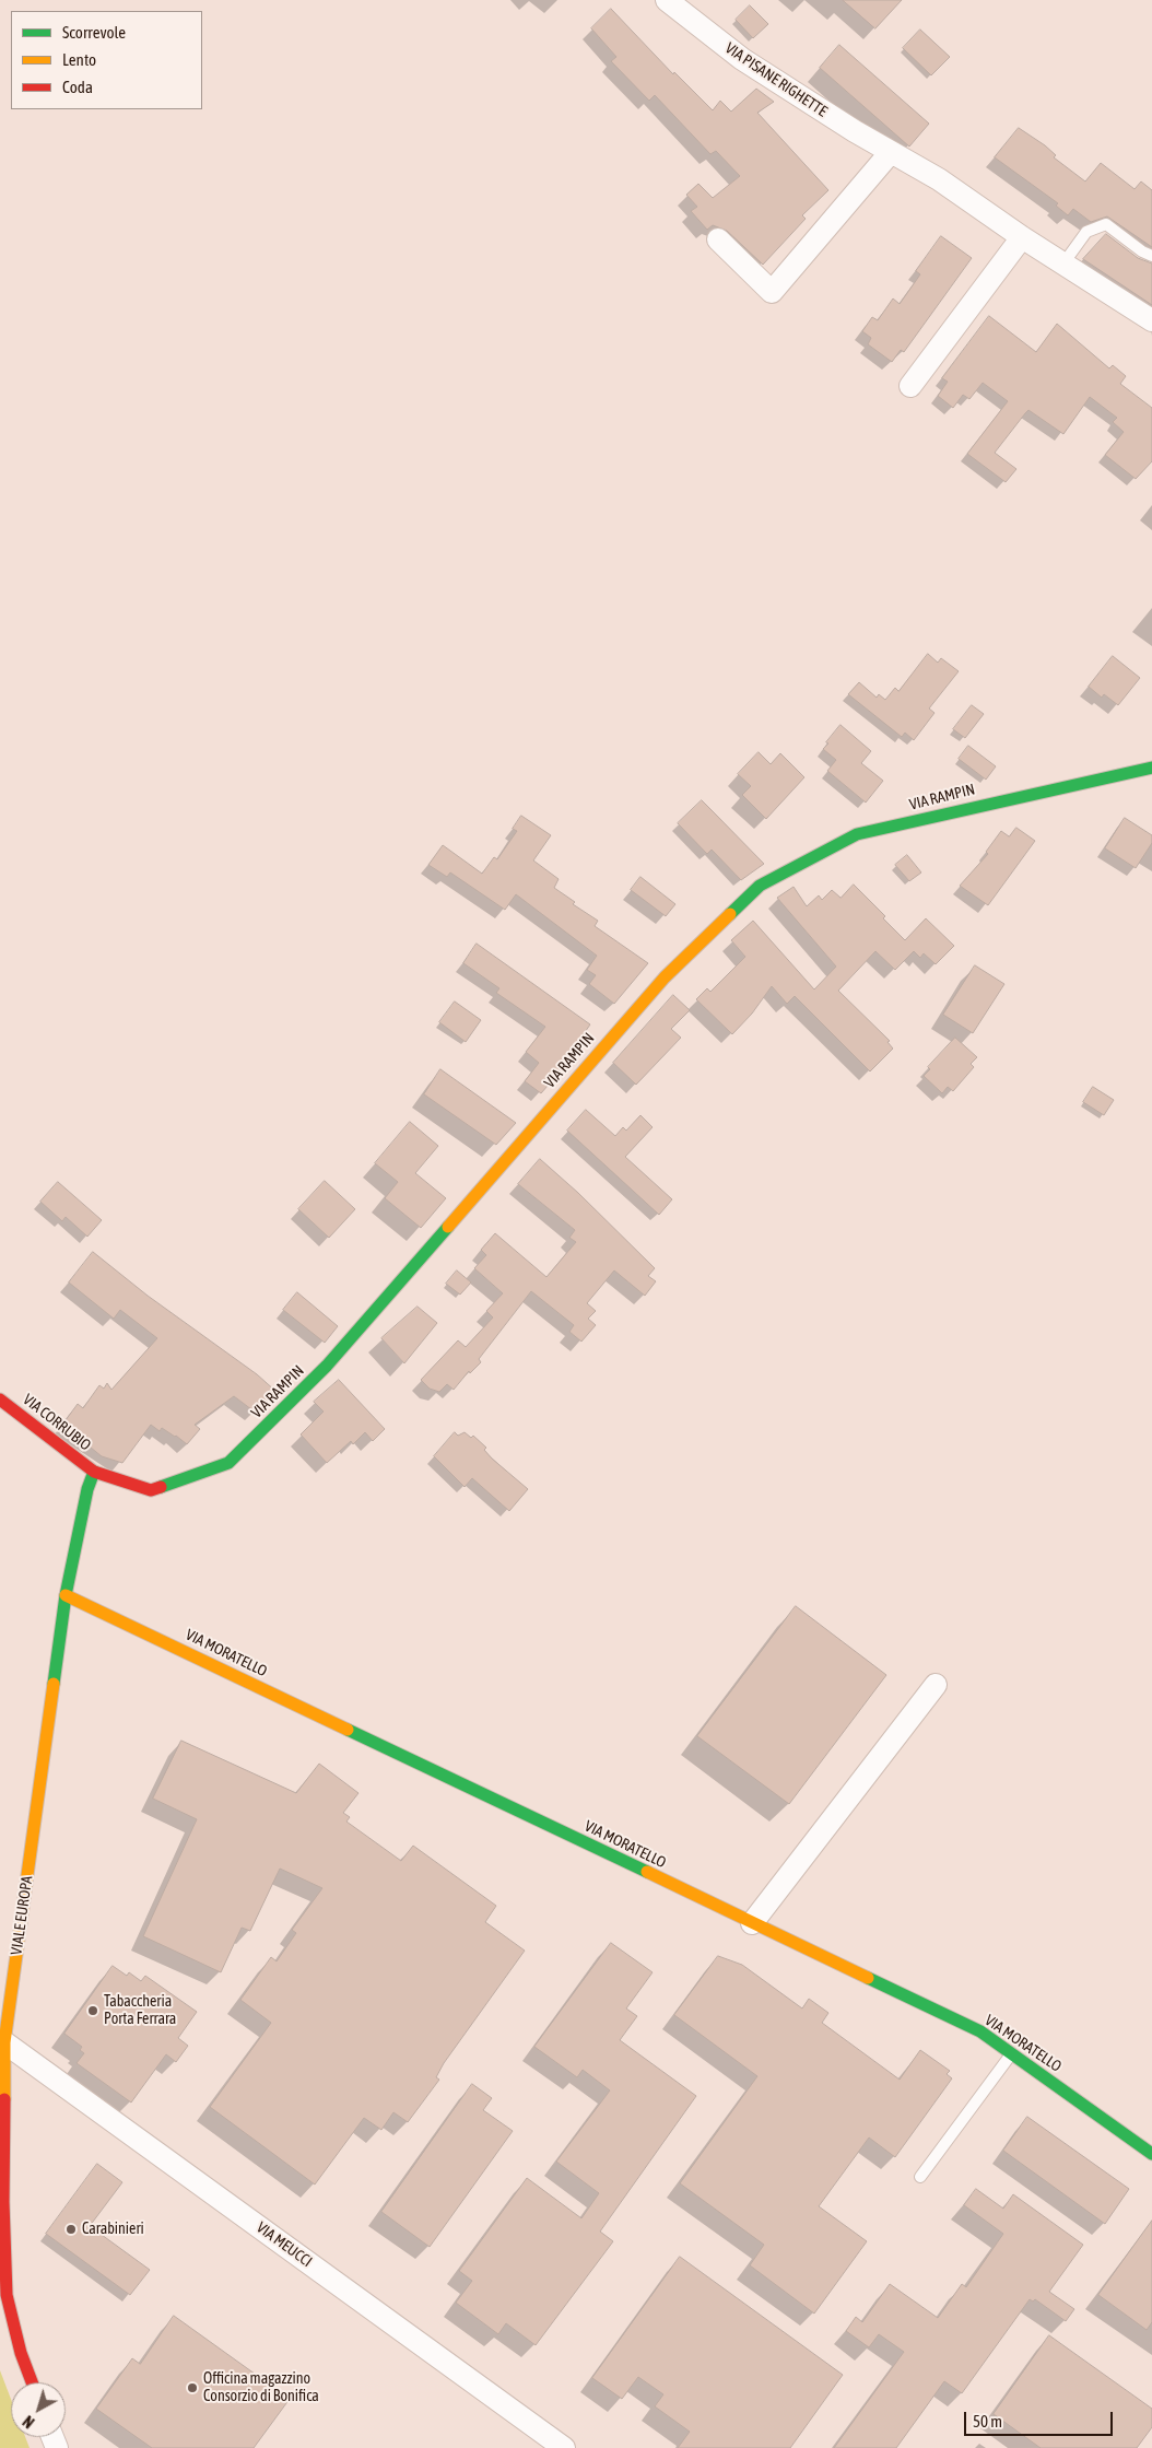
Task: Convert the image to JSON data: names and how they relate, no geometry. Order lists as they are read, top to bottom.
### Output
{
  "streets": {
    "street": [
      "VIA PISANE RIGHETTE",
      "VIA RAMPIN",
      "VIA CORRUBIO",
      "VIA MORATELLO",
      "VIALE EUROPA",
      "VIA MEUCCI"
    ]
  },
  "crossings": [
    ["VIA RAMPIN", "VIA CORRUBIO"],
    ["VIA RAMPIN", "VIALE EUROPA"],
    ["VIA CORRUBIO", "VIALE EUROPA"],
    ["VIA MORATELLO", "VIALE EUROPA"],
    ["VIALE EUROPA", "VIA MEUCCI"]
  ],
  "places": ["Tabaccheria Porta Ferrara", "Carabinieri", "Officina magazzino Consorzio di Bonifica"],
  "legend": ["Scorrevole", "Lento", "Coda"],
  "scale_bar": "50 m",
  "north": "bottom left"
}
